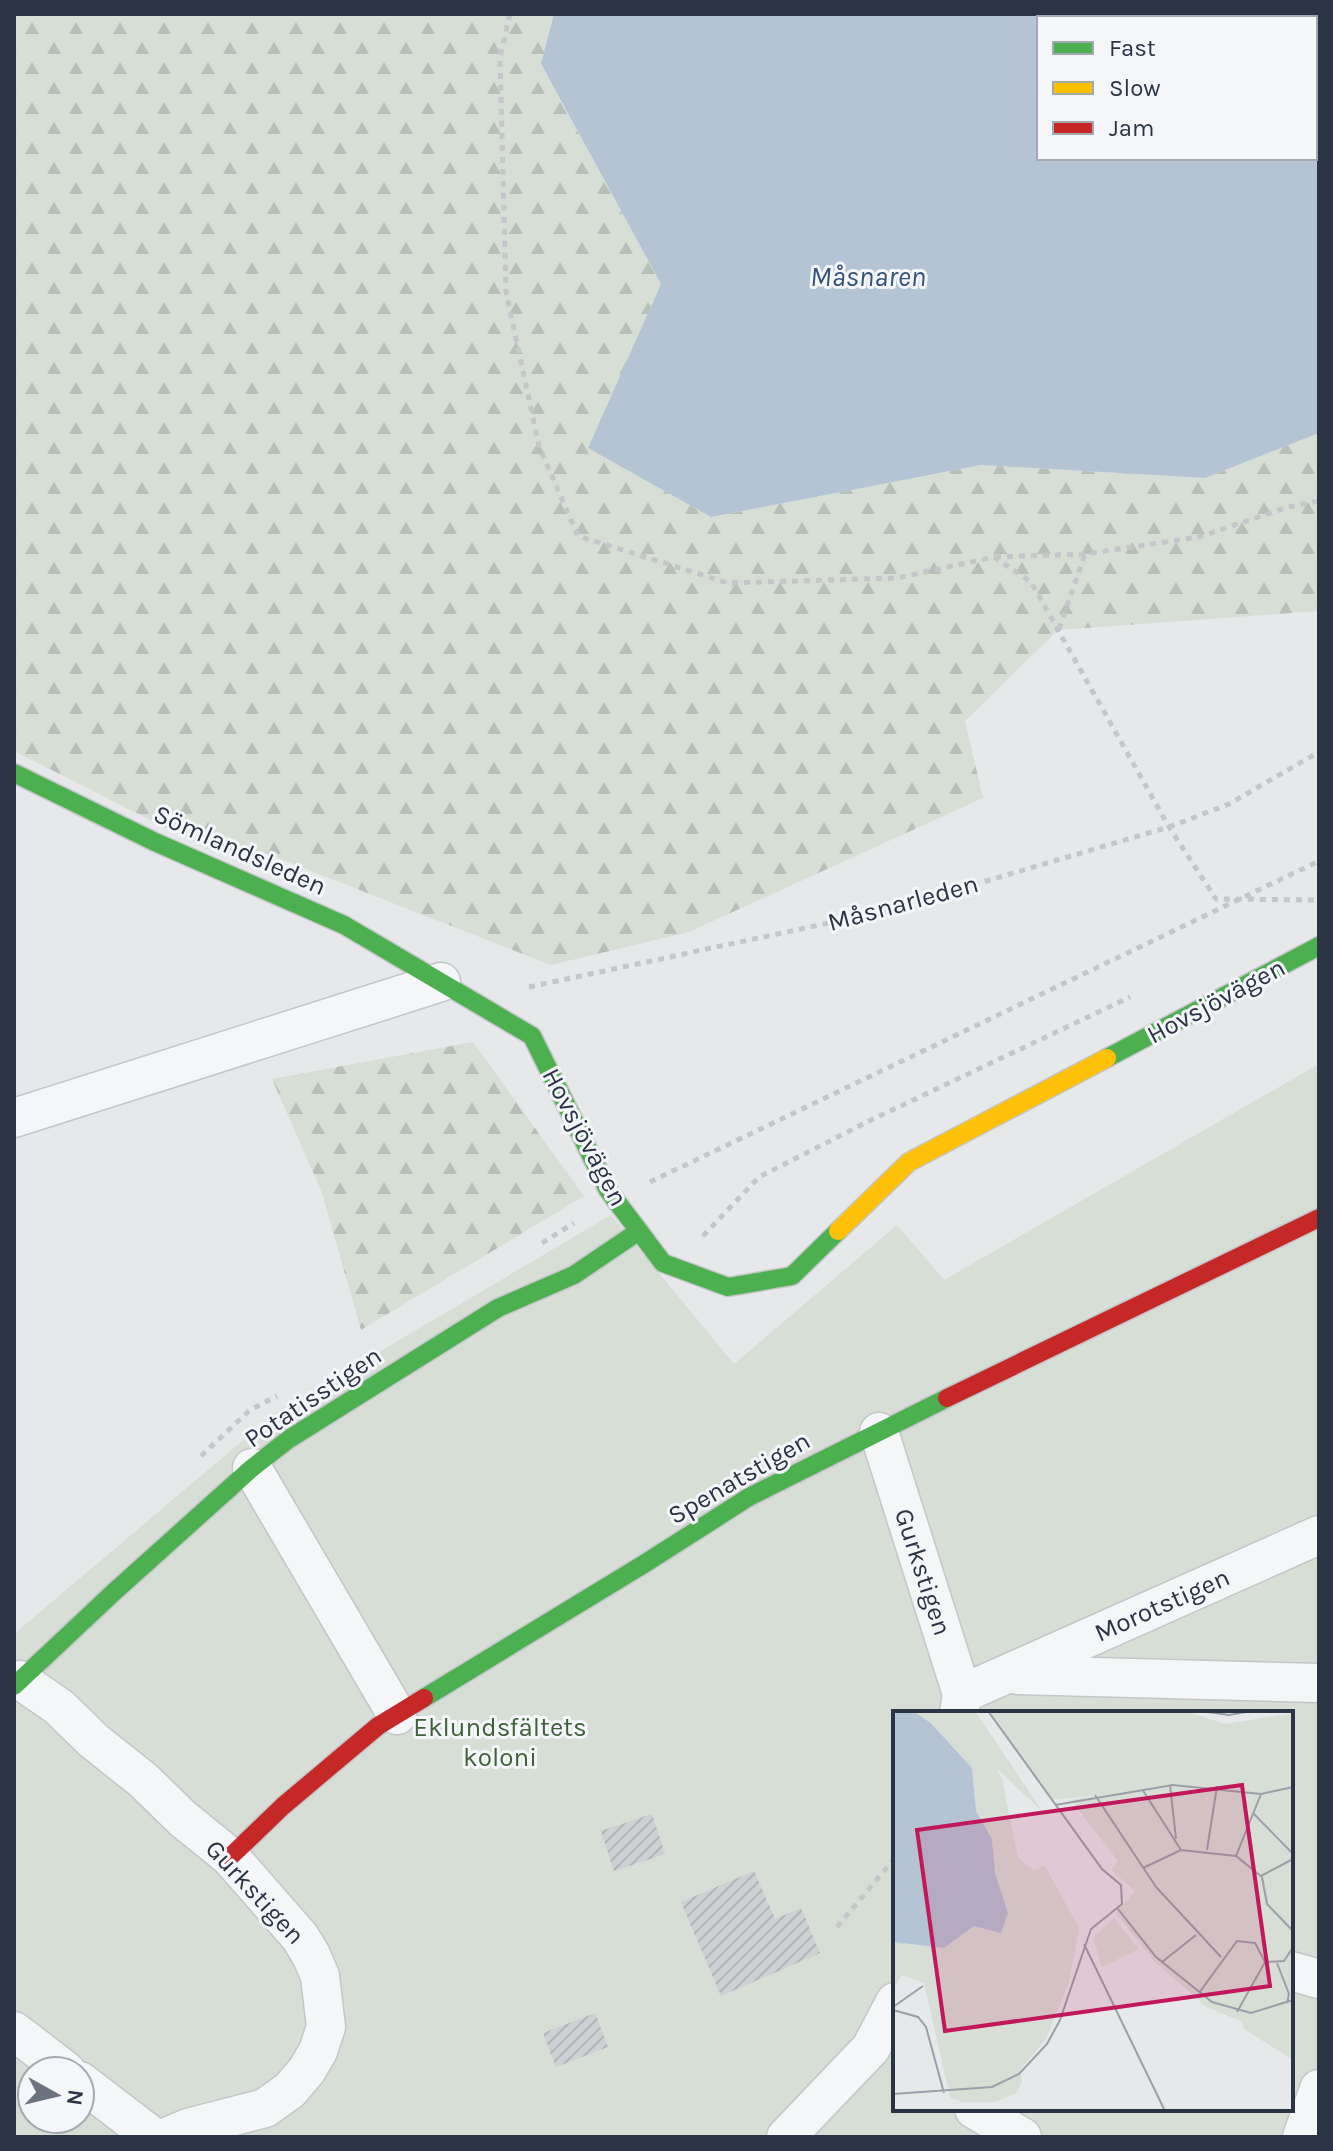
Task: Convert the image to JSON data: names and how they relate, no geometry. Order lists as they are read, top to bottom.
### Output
{
  "streets": {
    "street": [
      "Sömlandsleden",
      "Hovsjövägen",
      "Potatisstigen",
      "Spenatstigen",
      "Gurkstigen",
      "Morotstigen"
    ],
    "path": ["Måsnarleden"]
  },
  "crossings": [
    ["Sömlandsleden", "Hovsjövägen"],
    ["Hovsjövägen", "Potatisstigen"],
    ["Potatisstigen", "Gurkstigen"],
    ["Spenatstigen", "Gurkstigen"],
    ["Gurkstigen", "Morotstigen"]
  ],
  "water": ["Måsnaren"],
  "parks": ["Eklundsfältets koloni"],
  "legend": ["Fast", "Slow", "Jam"],
  "north": "right"
}
